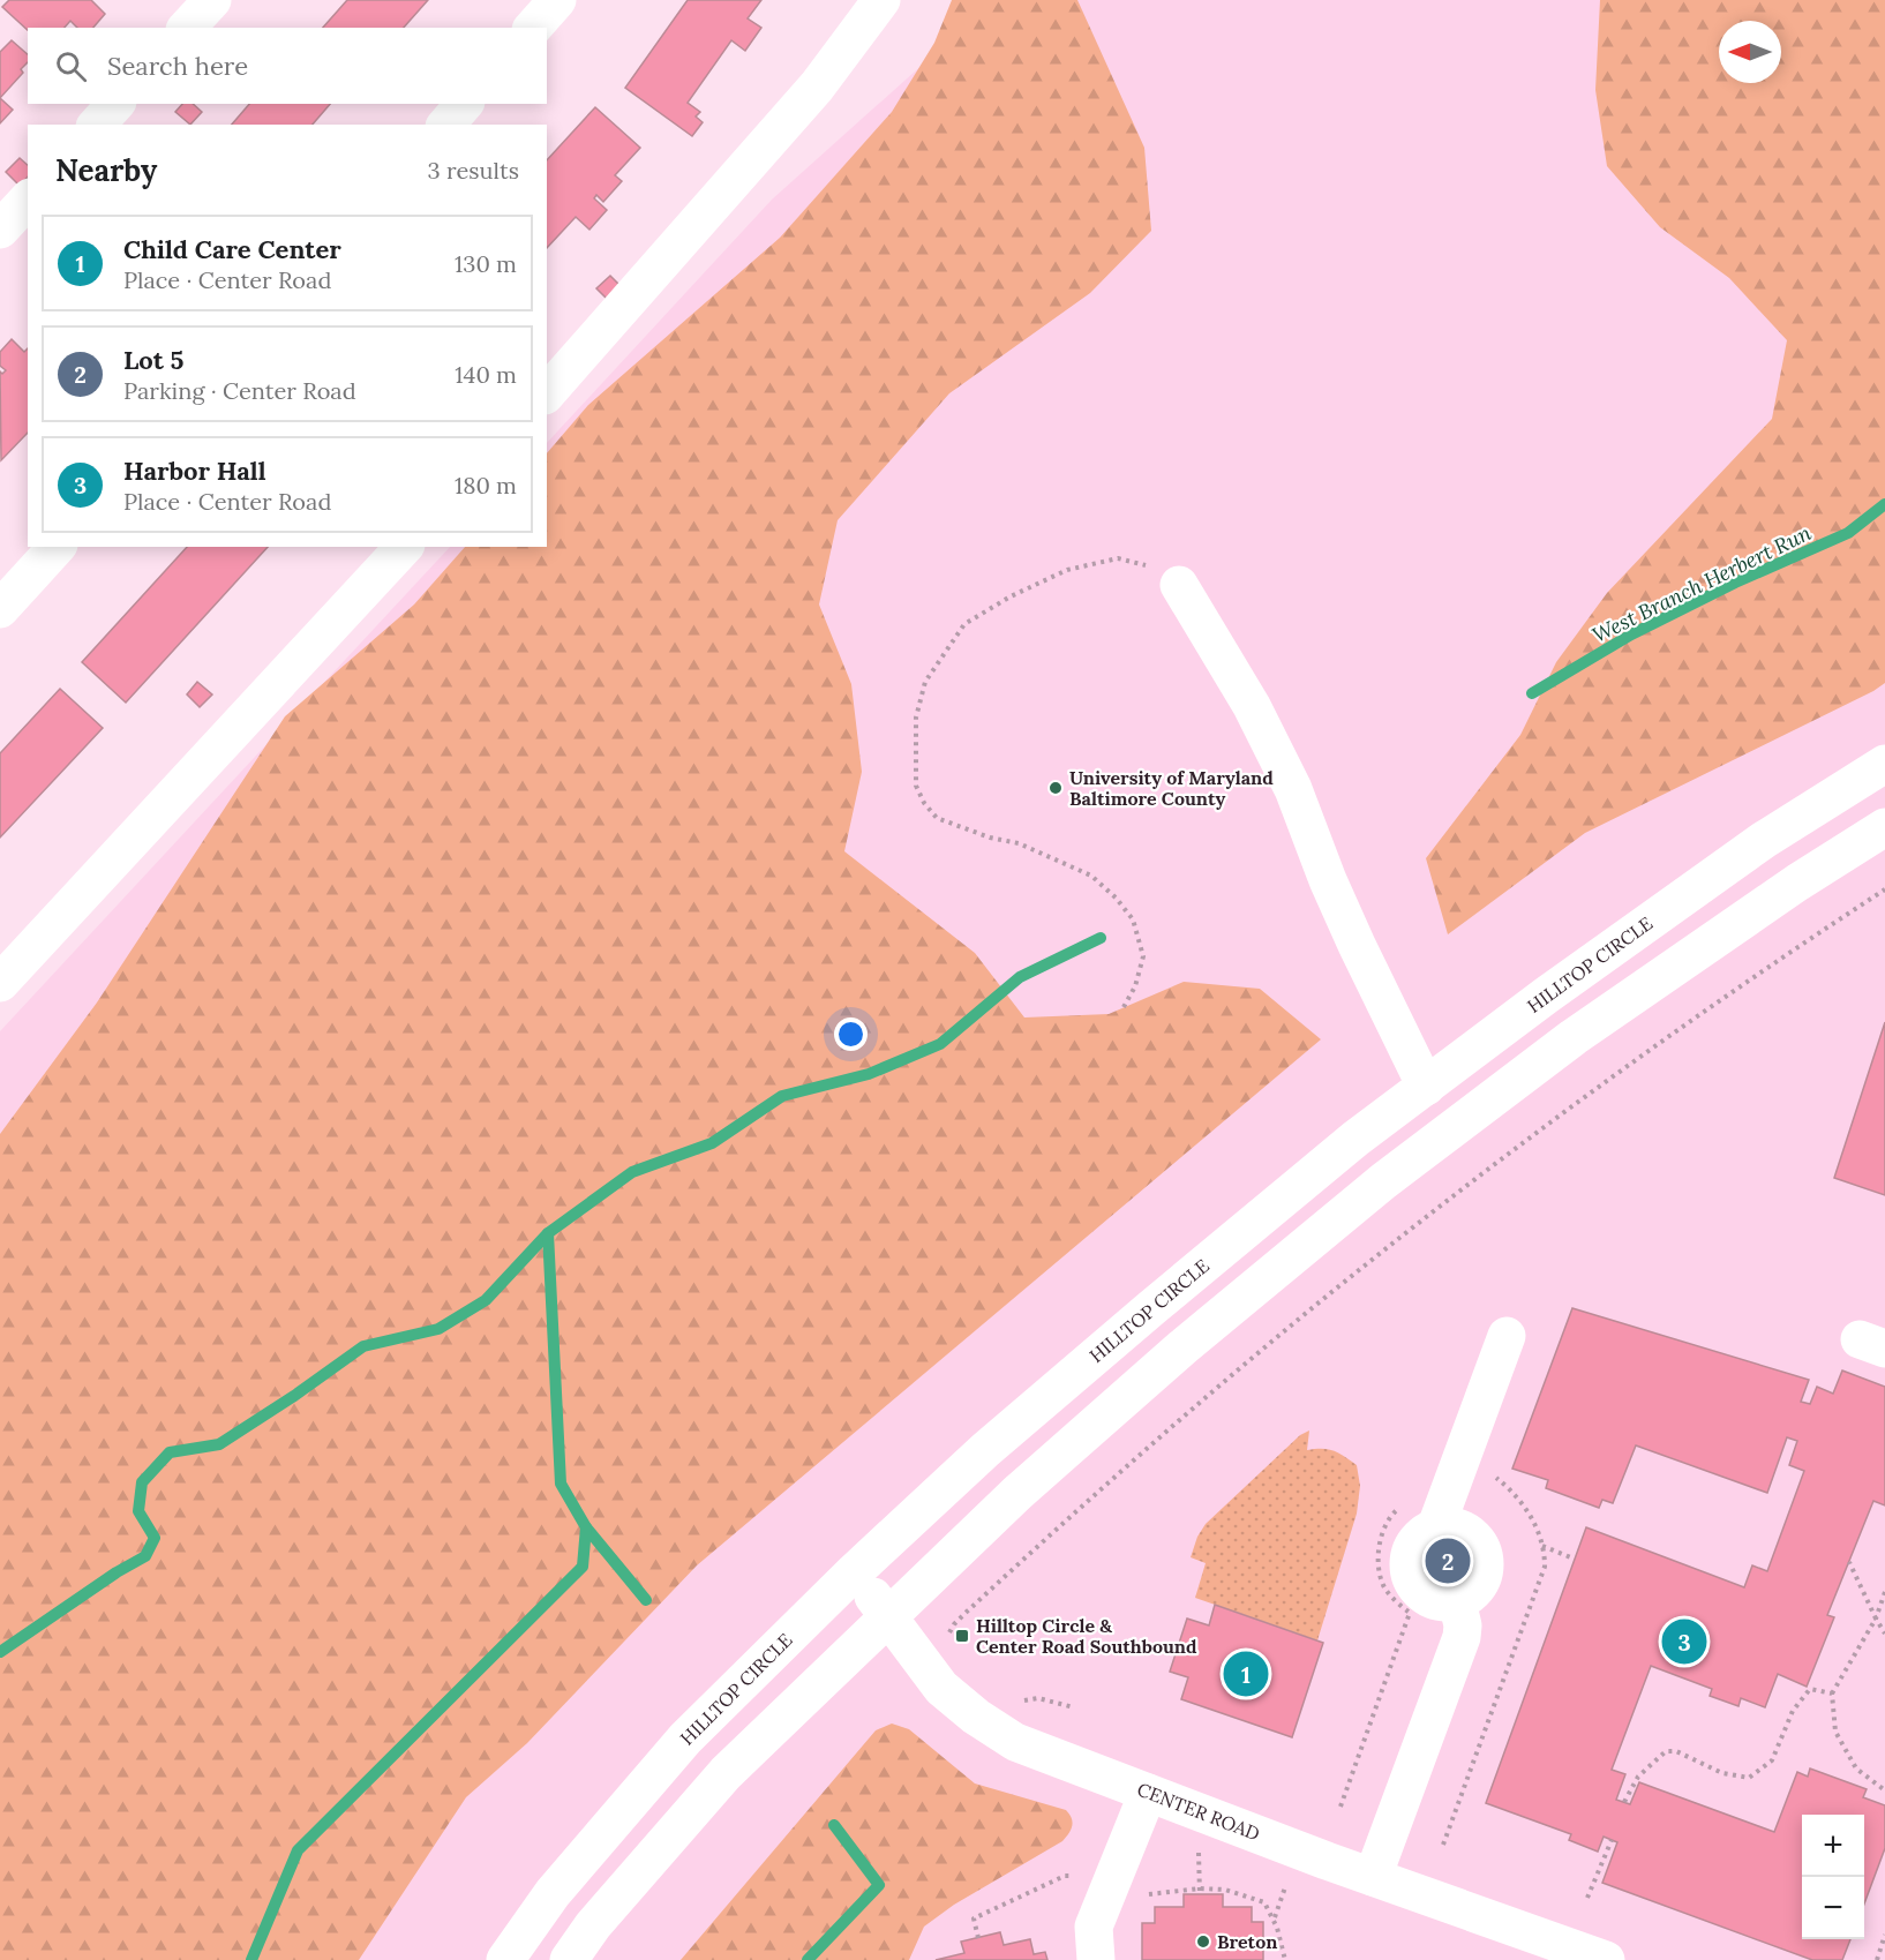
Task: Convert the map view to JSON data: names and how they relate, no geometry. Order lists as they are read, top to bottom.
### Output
{
  "streets": {
    "street": ["HILLTOP CIRCLE", "CENTER ROAD"]
  },
  "crossings": [
    ["HILLTOP CIRCLE", "CENTER ROAD"]
  ],
  "water": ["West Branch Herbert Run"],
  "places": {
    "other": ["University of Maryland Baltimore County", "Breton"],
    "transit": ["Hilltop Circle & Center Road Southbound"]
  },
  "north": "left",
  "page": {
    "search": "Search here",
    "heading": ["Nearby", "3 results"],
    "list": [
      {
        "mark": "1",
        "name": "Child Care Center",
        "note": "Place · Center Road",
        "value": "130 m"
      },
      {
        "mark": "2",
        "name": "Lot 5",
        "note": "Parking · Center Road",
        "value": "140 m"
      },
      {
        "mark": "3",
        "name": "Harbor Hall",
        "note": "Place · Center Road",
        "value": "180 m"
      }
    ],
    "pins": ["2", "3", "1"],
    "map_buttons": ["+", "−"]
  }
}
